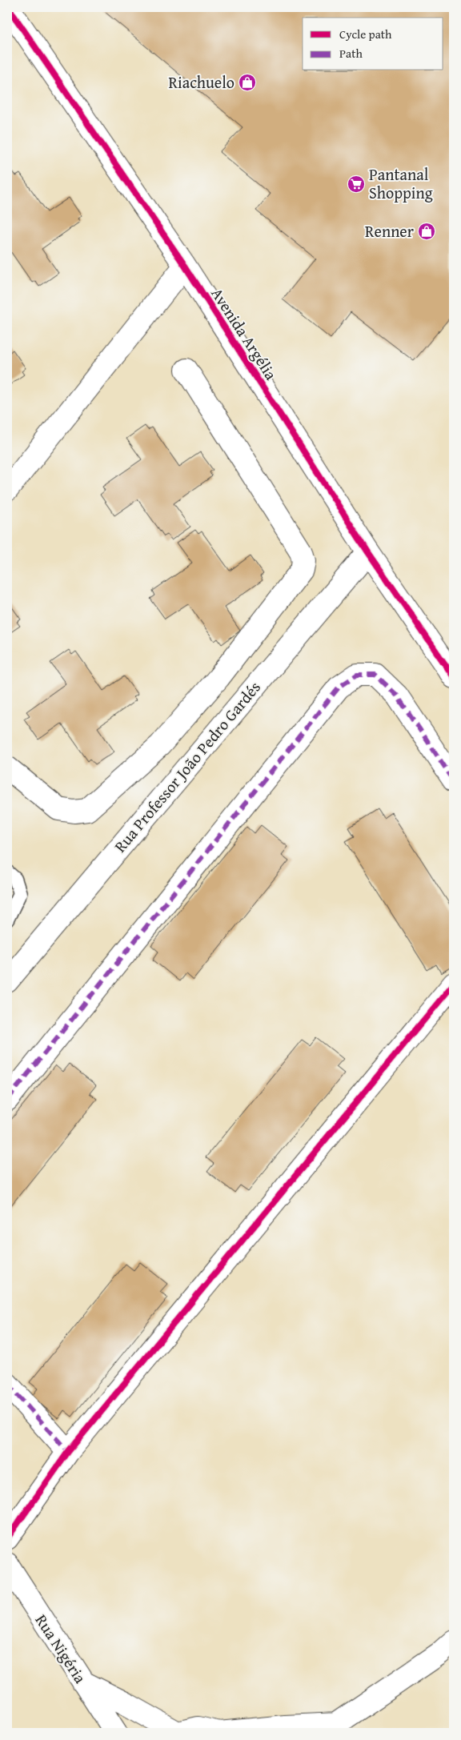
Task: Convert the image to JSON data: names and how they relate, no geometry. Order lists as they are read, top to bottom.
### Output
{
  "streets": {
    "street": ["Avenida Argélia", "Rua Professor João Pedro Gardés", "Rua Nigéria"]
  },
  "crossings": [
    ["Avenida Argélia", "Rua Professor João Pedro Gardés"]
  ],
  "places": {
    "shop": ["Riachuelo", "Renner"],
    "supermarket": ["Pantanal Shopping"]
  },
  "legend": ["Cycle path", "Path"]
}
